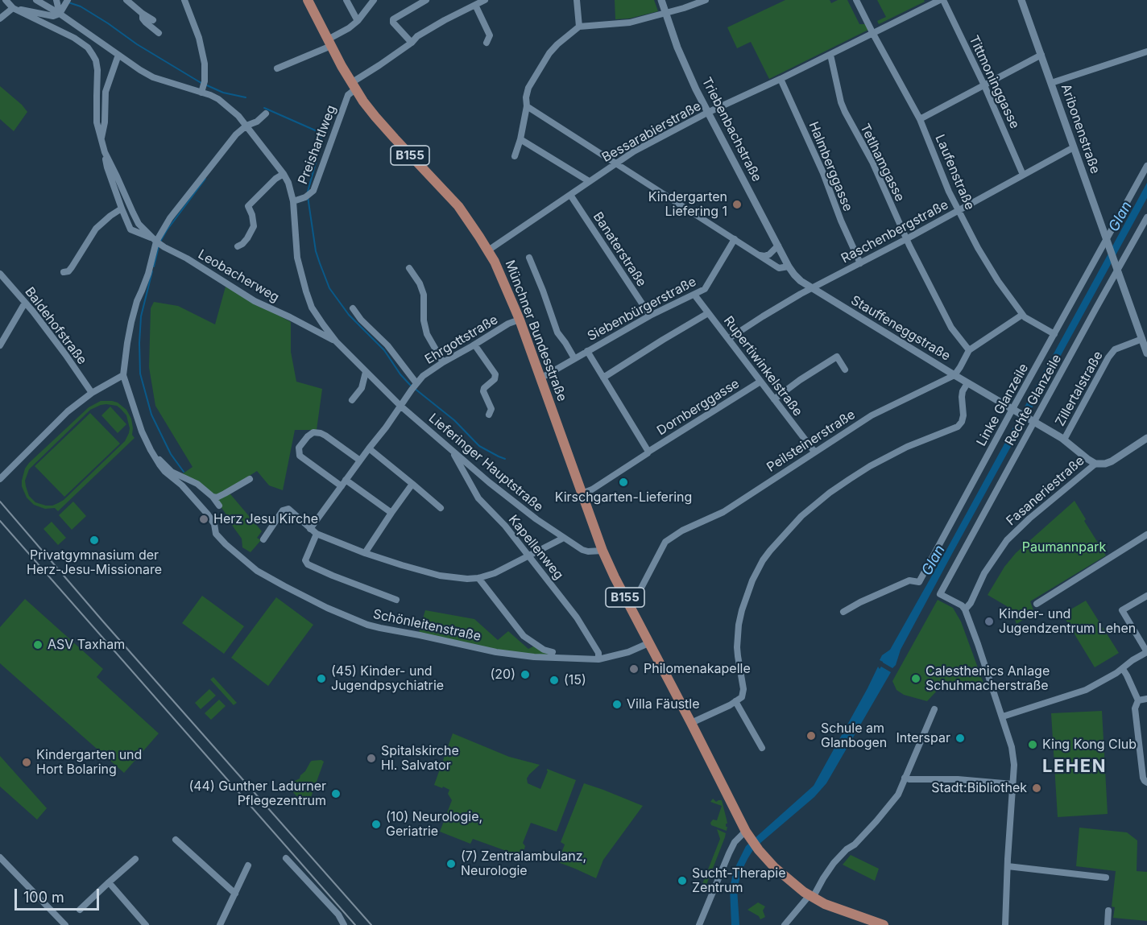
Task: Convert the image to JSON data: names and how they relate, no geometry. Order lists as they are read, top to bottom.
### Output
{
  "streets": {
    "main road": ["B155", "Münchner Bundesstraße"],
    "street": [
      "Tittmoninggasse",
      "Aribonenstraße",
      "Triebenbachstraße",
      "Bessarabierstraße",
      "Preishartlweg",
      "Tetlhamgasse",
      "Halmberggasse",
      "Laufenstraße",
      "Raschenbergstraße",
      "Banaterstraße",
      "Leobacherweg",
      "Siebenbürgerstraße",
      "Baldehofstraße",
      "Stauffeneggstraße",
      "Ehrgottstraße",
      "Rupertiwinkelstraße",
      "Zillertalstraße",
      "Rechte Glanzeile",
      "Linke Glanzeile",
      "Dornberggasse",
      "Peilsteinerstraße",
      "Lieferinger Hauptstraße",
      "Fasaneriestraße",
      "Kapellenweg",
      "Schönleitenstraße"
    ]
  },
  "crossings": [
    ["Tittmoninggasse", "Bessarabierstraße"],
    ["Tittmoninggasse", "Raschenbergstraße"],
    ["Aribonenstraße", "Raschenbergstraße"],
    ["Aribonenstraße", "Zillertalstraße"],
    ["Aribonenstraße", "Rechte Glanzeile"],
    ["Aribonenstraße", "Linke Glanzeile"],
    ["Triebenbachstraße", "Bessarabierstraße"],
    ["Triebenbachstraße", "Stauffeneggstraße"],
    ["Bessarabierstraße", "Tetlhamgasse"],
    ["Bessarabierstraße", "Halmberggasse"],
    ["Bessarabierstraße", "Laufenstraße"],
    ["Bessarabierstraße", "Banaterstraße"],
    ["Bessarabierstraße", "Münchner Bundesstraße"],
    ["Preishartlweg", "Münchner Bundesstraße"],
    ["Preishartlweg", "Lieferinger Hauptstraße"],
    ["B155", "Münchner Bundesstraße"],
    ["B155", "Peilsteinerstraße"],
    ["B155", "Lieferinger Hauptstraße"],
    ["B155", "Schönleitenstraße"],
    ["Tetlhamgasse", "Raschenbergstraße"],
    ["Halmberggasse", "Raschenbergstraße"],
    ["Laufenstraße", "Raschenbergstraße"],
    ["Laufenstraße", "Linke Glanzeile"],
    ["Raschenbergstraße", "Stauffeneggstraße"],
    ["Raschenbergstraße", "Rupertiwinkelstraße"],
    ["Banaterstraße", "Siebenbürgerstraße"],
    ["Leobacherweg", "Lieferinger Hauptstraße"],
    ["Siebenbürgerstraße", "Münchner Bundesstraße"],
    ["Siebenbürgerstraße", "Rupertiwinkelstraße"],
    ["Siebenbürgerstraße", "Dornberggasse"],
    ["Stauffeneggstraße", "Rechte Glanzeile"],
    ["Stauffeneggstraße", "Linke Glanzeile"],
    ["Stauffeneggstraße", "Peilsteinerstraße"],
    ["Stauffeneggstraße", "Fasaneriestraße"],
    ["Münchner Bundesstraße", "Ehrgottstraße"],
    ["Münchner Bundesstraße", "Dornberggasse"],
    ["Münchner Bundesstraße", "Lieferinger Hauptstraße"],
    ["Ehrgottstraße", "Lieferinger Hauptstraße"],
    ["Rupertiwinkelstraße", "Dornberggasse"],
    ["Rupertiwinkelstraße", "Peilsteinerstraße"],
    ["Zillertalstraße", "Fasaneriestraße"],
    ["Rechte Glanzeile", "Fasaneriestraße"],
    ["Lieferinger Hauptstraße", "Kapellenweg"],
    ["Kapellenweg", "Schönleitenstraße"]
  ],
  "districts": ["LEHEN"],
  "water": ["Glan"],
  "parks": ["Paumannpark"],
  "places": [
    "Kindergarten Liefering 1",
    "Kirschgarten-Liefering",
    "Herz Jesu Kirche",
    "Privatgymnasium der Herz-Jesu-Missionare",
    "Kinder- und Jugendzentrum Lehen",
    "ASV Taxham",
    "Philomenakapelle",
    "(20)",
    "(45) Kinder- und Jugendpsychiatrie",
    "Calesthenics Anlage Schuhmacherstraße",
    "(15)",
    "Villa Fäustle",
    "Schule am Glanbogen",
    "Interspar",
    "King Kong Club",
    "Spitalskirche Hl. Salvator",
    "Kindergarten und Hort Bolaring",
    "Stadt:Bibliothek",
    "(44) Gunther Ladurner Pflegezentrum",
    "(10) Neurologie, Geriatrie",
    "(7) Zentralambulanz, Neurologie",
    "Sucht-Therapie Zentrum"
  ],
  "scale_bar": "100 m"
}
